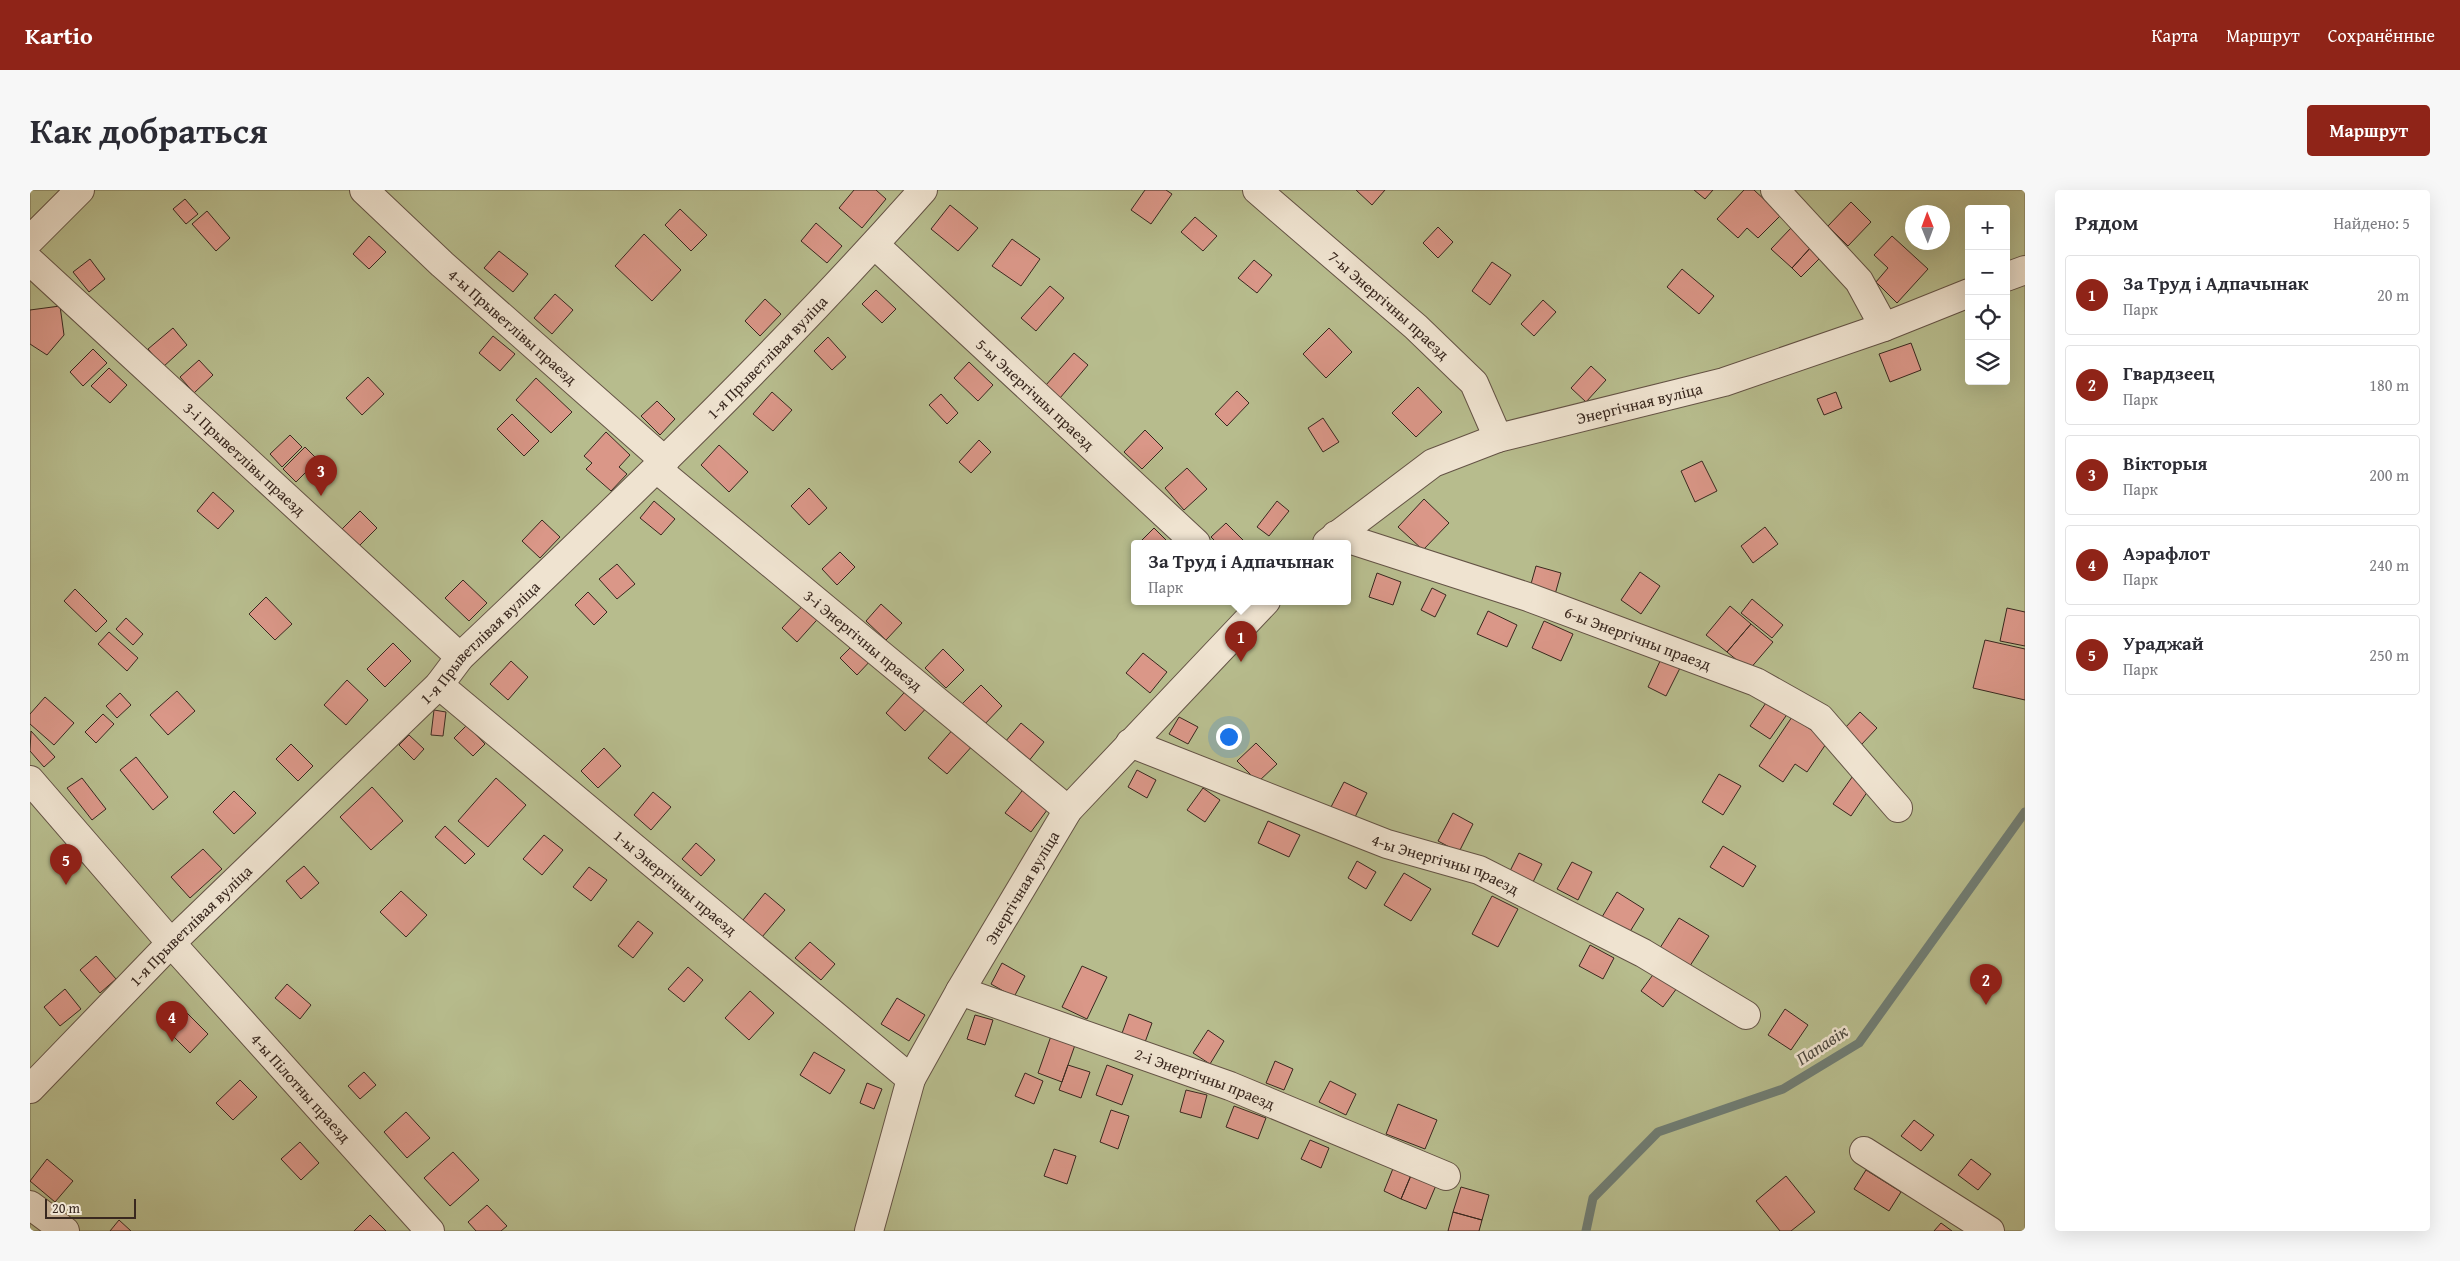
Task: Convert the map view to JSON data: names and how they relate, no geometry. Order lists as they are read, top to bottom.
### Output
{
  "streets": {
    "lane": [
      "7-ы Энергічны праезд",
      "4-ы Прыветлівы праезд",
      "1-я Прыветлівая вуліца",
      "5-ы Энергічны праезд",
      "Энергічная вуліца",
      "3-і Прыветлівы праезд",
      "6-ы Энергічны праезд",
      "3-і Энергічны праезд",
      "4-ы Энергічны праезд",
      "1-ы Энергічны праезд",
      "2-і Энергічны праезд",
      "4-ы Пілотны праезд"
    ]
  },
  "crossings": [
    ["7-ы Энергічны праезд", "Энергічная вуліца"],
    ["4-ы Прыветлівы праезд", "1-я Прыветлівая вуліца"],
    ["4-ы Прыветлівы праезд", "3-і Энергічны праезд"],
    ["1-я Прыветлівая вуліца", "5-ы Энергічны праезд"],
    ["1-я Прыветлівая вуліца", "3-і Прыветлівы праезд"],
    ["1-я Прыветлівая вуліца", "3-і Энергічны праезд"],
    ["1-я Прыветлівая вуліца", "1-ы Энергічны праезд"],
    ["1-я Прыветлівая вуліца", "4-ы Пілотны праезд"],
    ["Энергічная вуліца", "3-і Энергічны праезд"],
    ["Энергічная вуліца", "4-ы Энергічны праезд"],
    ["Энергічная вуліца", "1-ы Энергічны праезд"],
    ["Энергічная вуліца", "2-і Энергічны праезд"]
  ],
  "water": ["Папавік"],
  "scale_bar": "20 m",
  "north": "top",
  "page": {
    "header": "Kartio",
    "nav": ["Карта", "Маршрут", "Сохранённые"],
    "title": "Как добраться",
    "buttons": "Маршрут",
    "heading": ["Рядом", "Найдено: 5"],
    "map_buttons": ["+", "−"],
    "list": [
      {
        "mark": "1",
        "name": "За Труд і Адпачынак",
        "note": "Парк",
        "value": "20 m"
      },
      {
        "mark": "2",
        "name": "Гвардзеец",
        "note": "Парк",
        "value": "180 m"
      },
      {
        "mark": "3",
        "name": "Вікторыя",
        "note": "Парк",
        "value": "200 m"
      },
      {
        "mark": "4",
        "name": "Аэрафлот",
        "note": "Парк",
        "value": "240 m"
      },
      {
        "mark": "5",
        "name": "Ураджай",
        "note": "Парк",
        "value": "250 m"
      }
    ],
    "pins": [
      "3",
      "1",
      "5",
      "2",
      "4"
    ],
    "popup": ["За Труд і Адпачынак", "Парк"],
    "scale": "20 m"
  }
}
